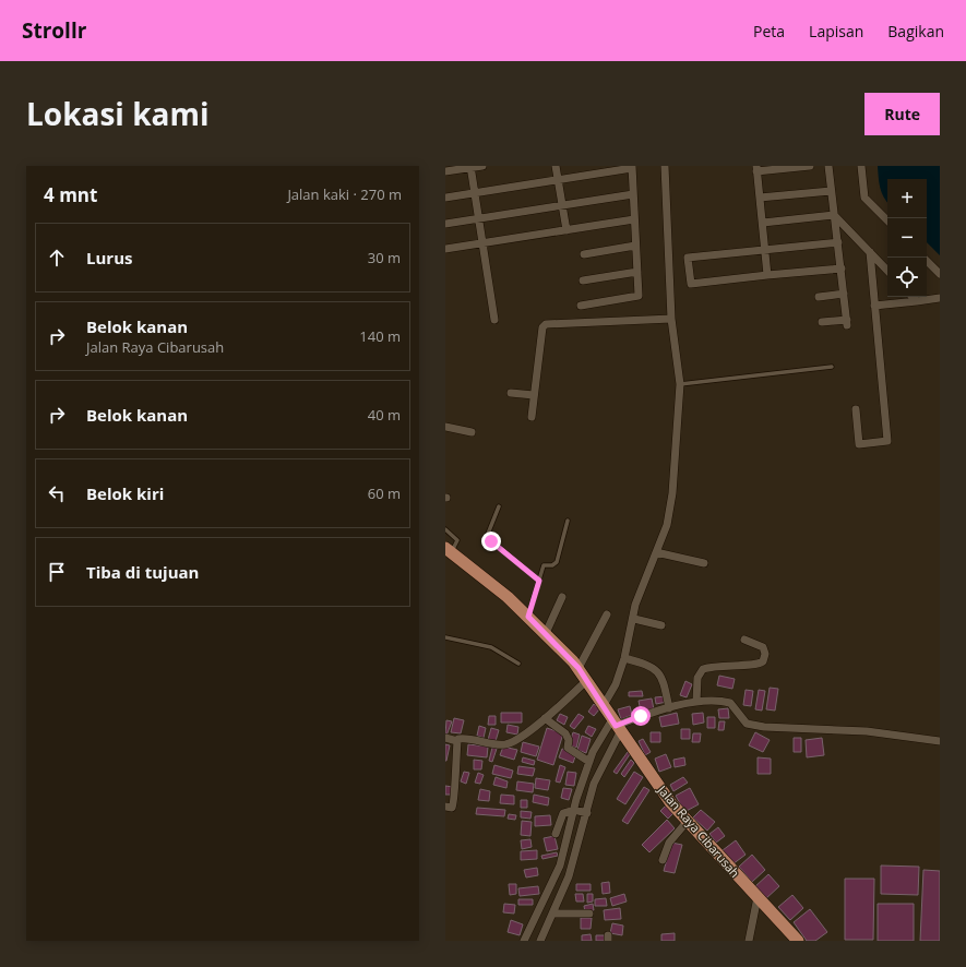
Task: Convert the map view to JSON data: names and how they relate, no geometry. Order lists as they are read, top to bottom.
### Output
{
  "streets": {
    "main road": ["Jalan Raya Cibarusah"]
  },
  "page": {
    "header": "Strollr",
    "nav": ["Peta", "Lapisan", "Bagikan"],
    "title": "Lokasi kami",
    "buttons": "Rute",
    "heading": ["4 mnt", "Jalan kaki · 270 m"],
    "map_buttons": ["+", "−"],
    "list": [
      ["Lurus", "30 m"],
      ["Belok kanan", "Jalan Raya Cibarusah", "140 m"],
      ["Belok kanan", "40 m"],
      ["Belok kiri", "60 m"],
      "Tiba di tujuan"
    ]
  }
}
